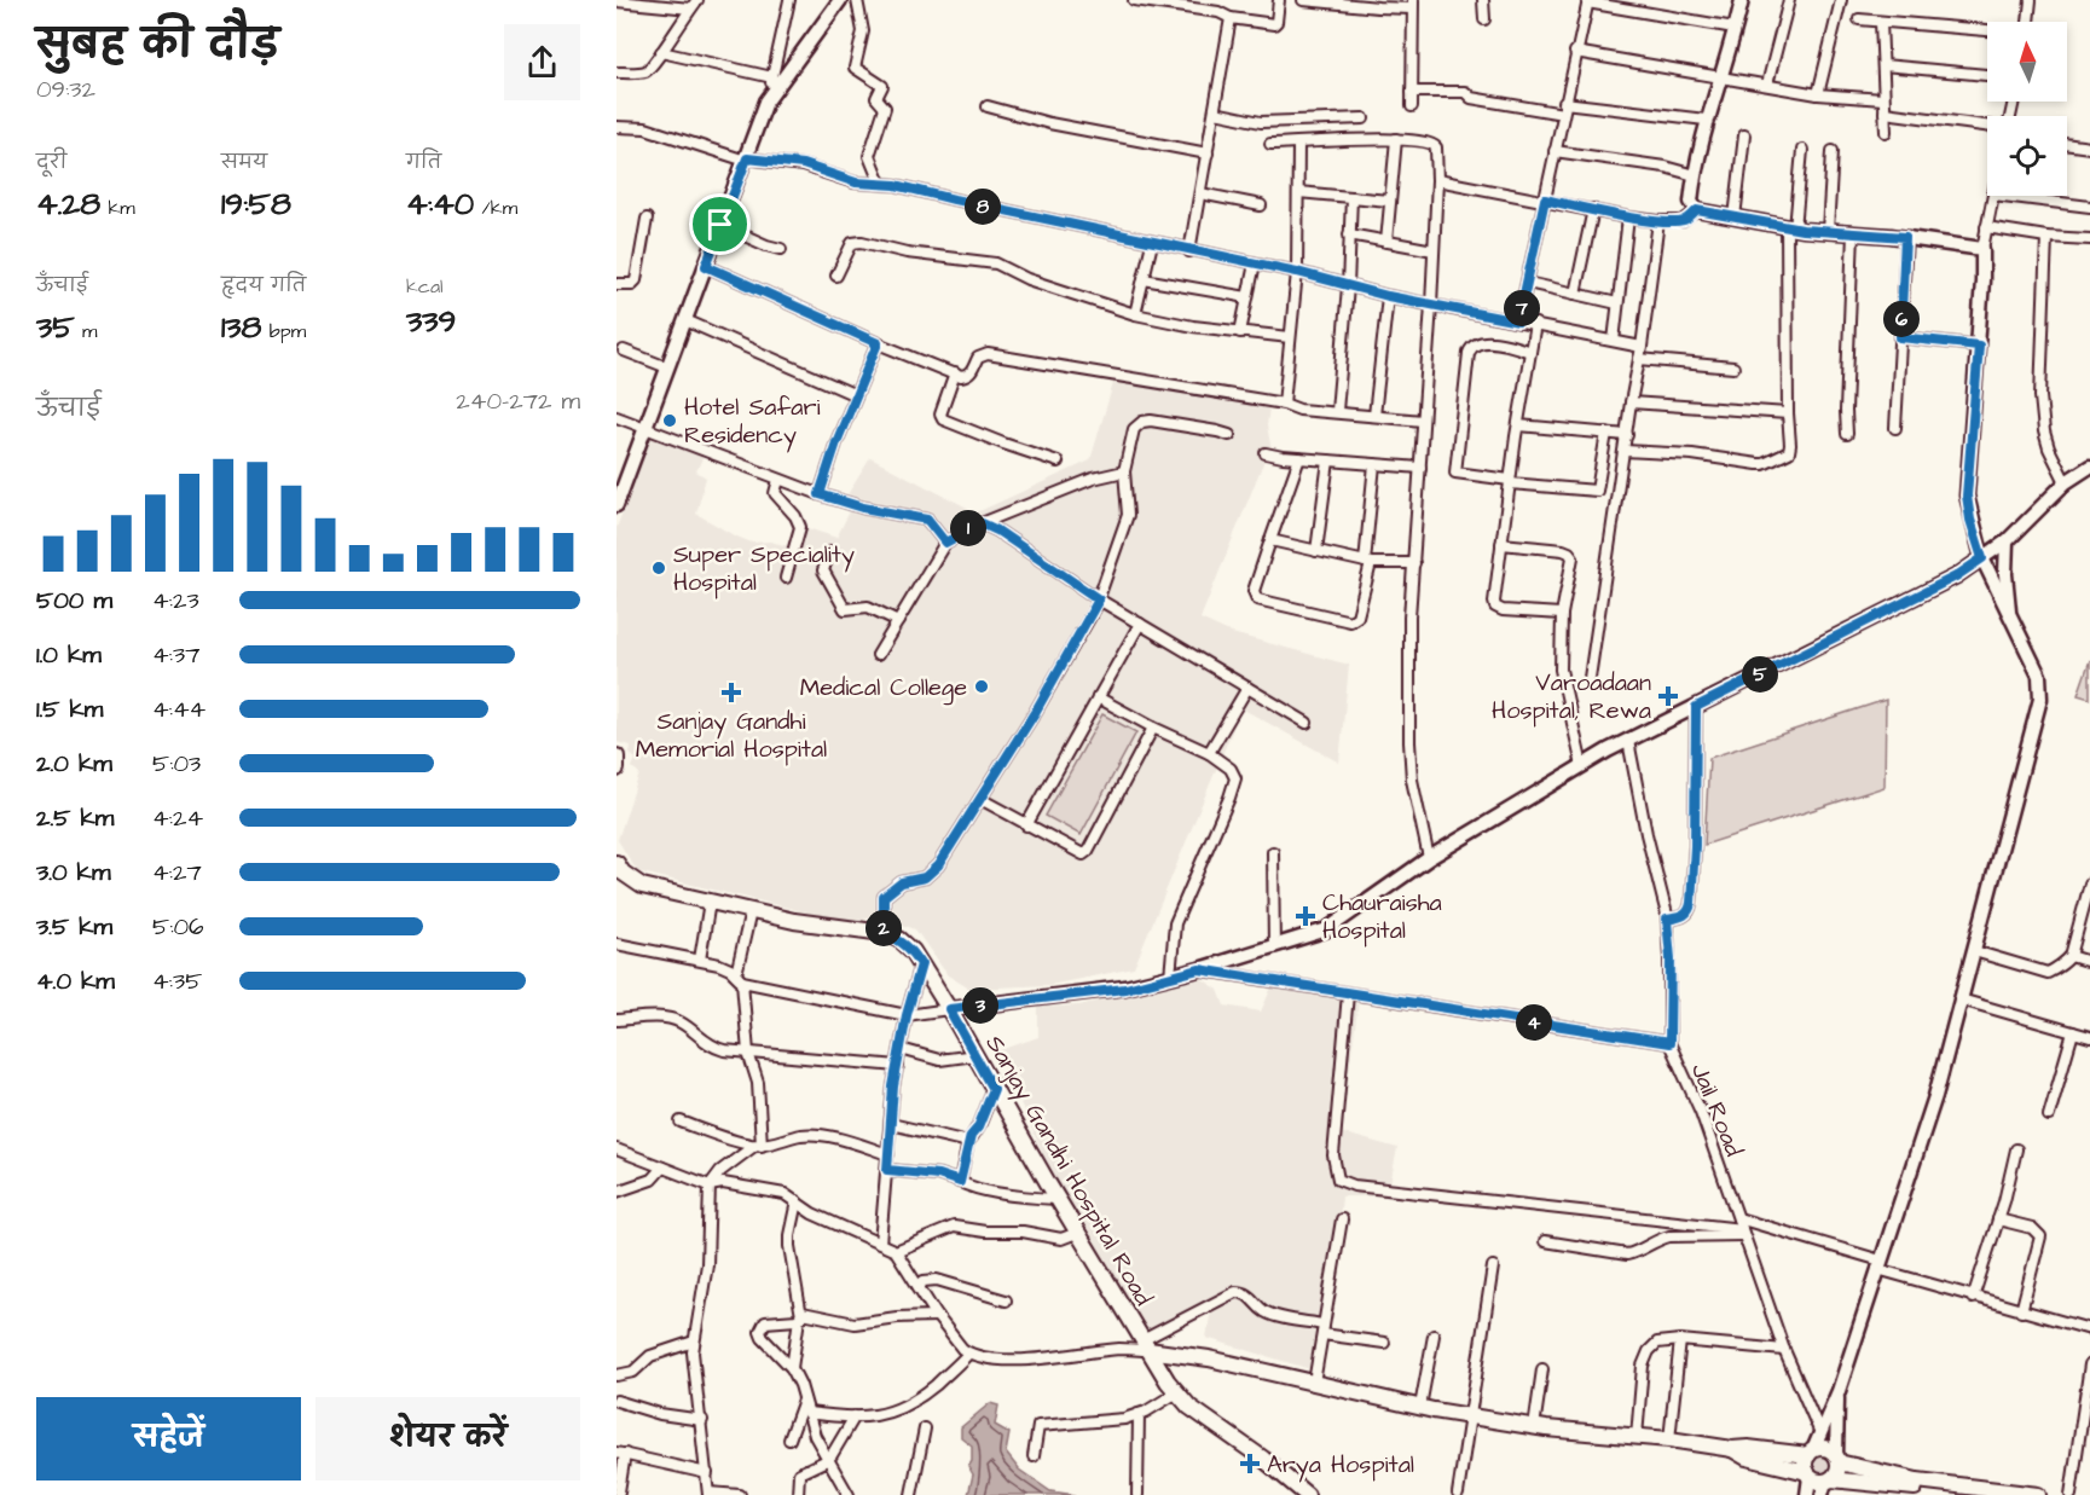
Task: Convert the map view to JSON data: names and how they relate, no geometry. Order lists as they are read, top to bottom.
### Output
{
  "streets": {
    "main road": ["Sanjay Gandhi Hospital Road"],
    "street": ["Jail Road"]
  },
  "places": {
    "other": ["Hotel Safari Residency", "Super Speciality Hospital", "Medical College"],
    "health": [
      "Sanjay Gandhi Memorial Hospital",
      "Varoadaan Hospital, Rewa",
      "Chauraisha Hospital",
      "Arya Hospital"
    ]
  },
  "north": "top",
  "page": {
    "heading": ["सुबह की दौड़", "09:32"],
    "stats": [
      ["दूरी", "4.28 km"],
      ["समय", "19:58"],
      ["गति", "4:40 /km"],
      ["ऊँचाई", "35 m"],
      ["हृदय गति", "138 bpm"],
      ["kcal", "339"]
    ],
    "pins": [
      "8",
      "7",
      "6",
      "1",
      "5",
      "2",
      "3",
      "4"
    ],
    "chart": ["ऊँचाई", "240–272 m"],
    "list": [
      {
        "name": "500 m",
        "note": "4:23"
      },
      {
        "name": "1.0 km",
        "note": "4:37"
      },
      {
        "name": "1.5 km",
        "note": "4:44"
      },
      {
        "name": "2.0 km",
        "note": "5:03"
      },
      {
        "name": "2.5 km",
        "note": "4:24"
      },
      {
        "name": "3.0 km",
        "note": "4:27"
      },
      {
        "name": "3.5 km",
        "note": "5:06"
      },
      {
        "name": "4.0 km",
        "note": "4:35"
      }
    ],
    "buttons": ["सहेजें", "शेयर करें"]
  }
}
